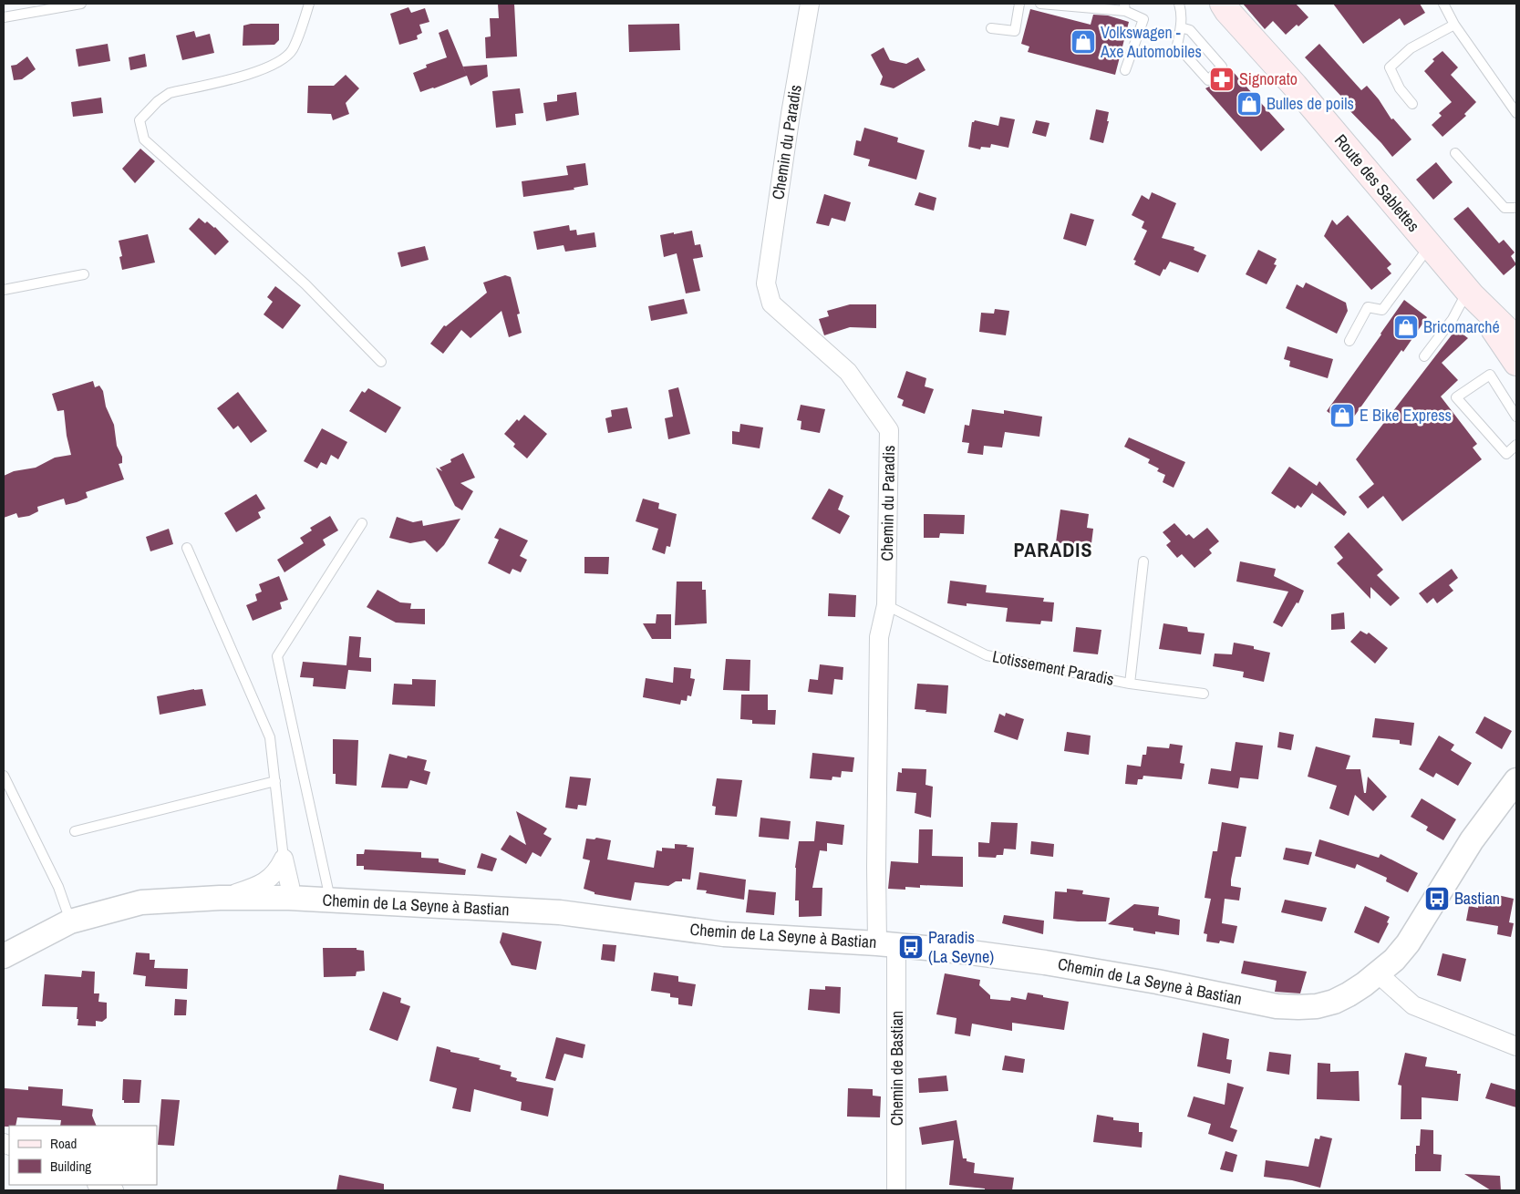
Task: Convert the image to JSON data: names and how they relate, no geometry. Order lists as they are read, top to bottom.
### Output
{
  "streets": {
    "main road": ["Route des Sablettes"],
    "street": ["Chemin du Paradis", "Chemin de La Seyne à Bastian", "Chemin de Bastian"],
    "lane": ["Lotissement Paradis"]
  },
  "crossings": [
    ["Chemin du Paradis", "Lotissement Paradis"],
    ["Chemin du Paradis", "Chemin de La Seyne à Bastian"],
    ["Chemin du Paradis", "Chemin de Bastian"],
    ["Chemin de La Seyne à Bastian", "Chemin de Bastian"]
  ],
  "districts": ["PARADIS"],
  "places": {
    "shop": [
      "Volkswagen - Axe Automobiles",
      "Bulles de poils",
      "Bricomarché",
      "E Bike Express"
    ],
    "pharmacy": ["Signorato"],
    "bus stop": ["Bastian", "Paradis (La Seyne)"]
  },
  "legend": ["Road", "Building"]
}
